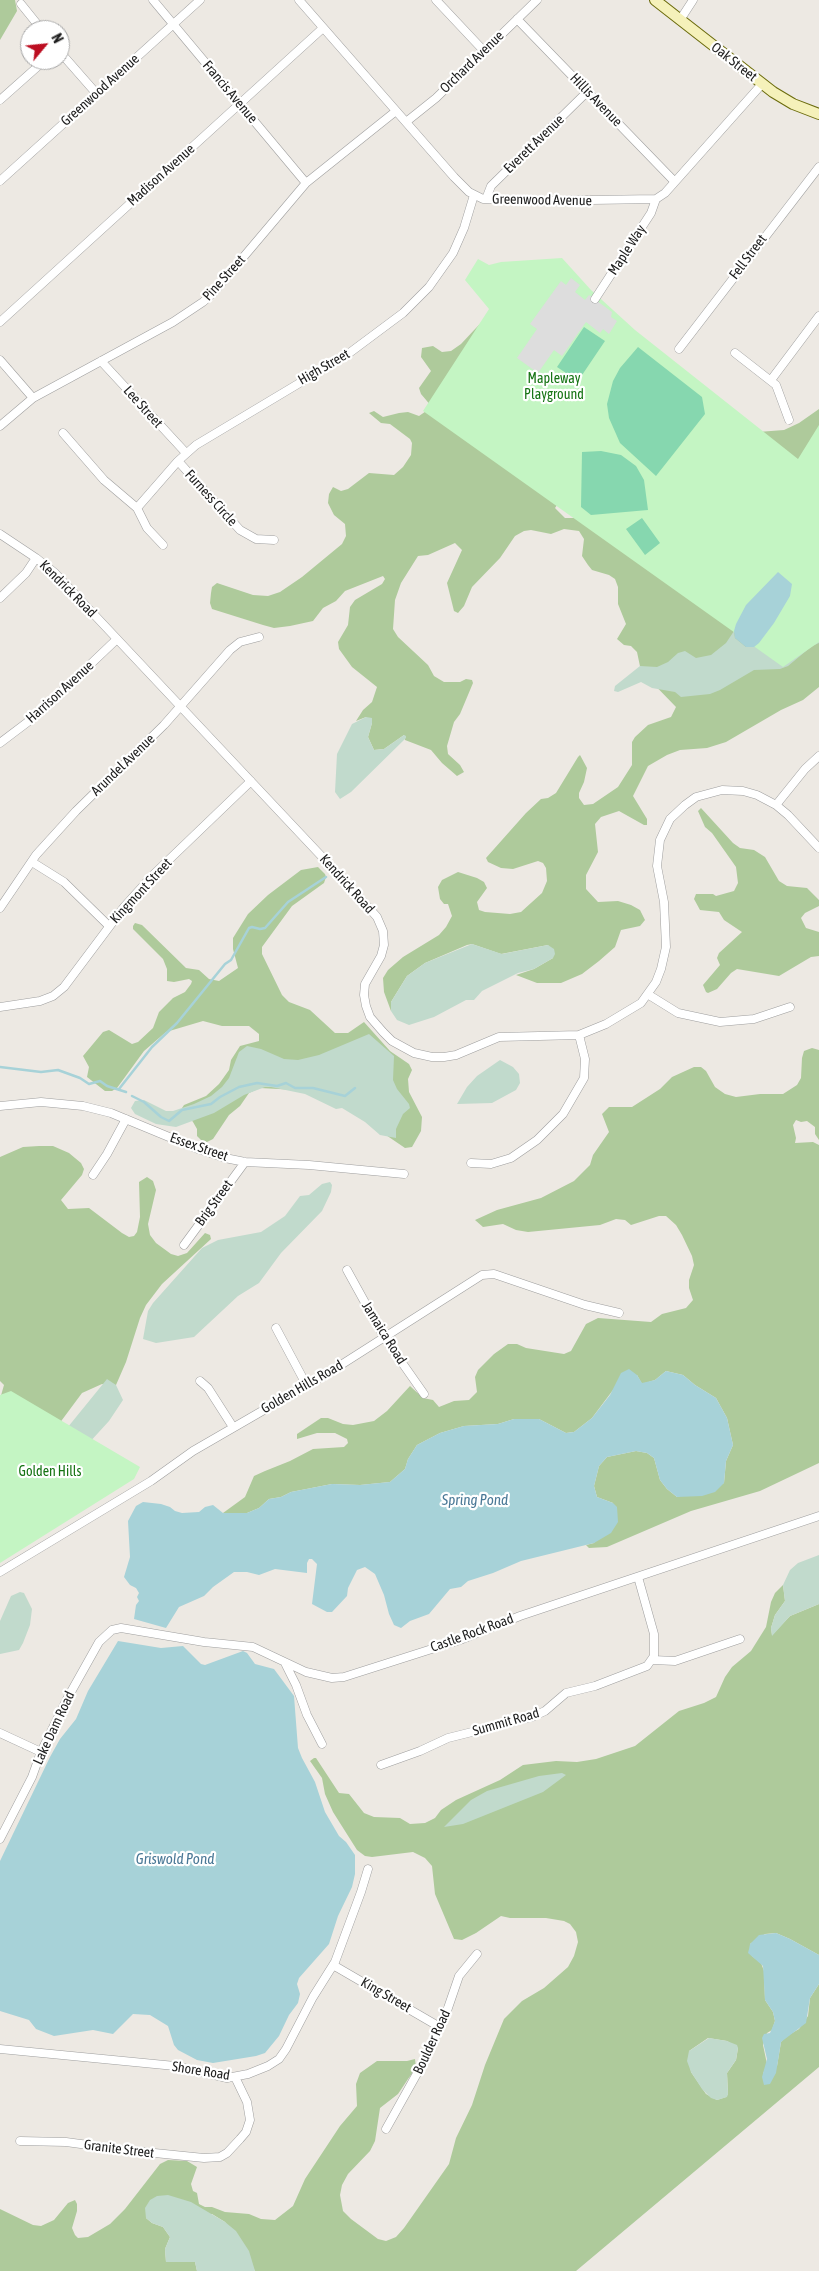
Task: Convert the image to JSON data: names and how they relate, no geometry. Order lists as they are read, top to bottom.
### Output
{
  "streets": {
    "street": [
      "Orchard Avenue",
      "Oak Street",
      "Greenwood Avenue",
      "Francis Avenue",
      "Hillis Avenue",
      "Everett Avenue",
      "Madison Avenue",
      "Maple Way",
      "Fell Street",
      "Pine Street",
      "High Street",
      "Lee Street",
      "Furness Circle",
      "Kendrick Road",
      "Harrison Avenue",
      "Arundel Avenue",
      "Kingmont Street",
      "Essex Street",
      "Brig Street",
      "Jamaica Road",
      "Golden Hills Road",
      "Castle Rock Road",
      "Summit Road",
      "Lake Dam Road",
      "King Street",
      "Boulder Road",
      "Shore Road",
      "Granite Street"
    ]
  },
  "crossings": [
    ["Orchard Avenue", "Greenwood Avenue"],
    ["Orchard Avenue", "Hillis Avenue"],
    ["Greenwood Avenue", "Francis Avenue"],
    ["Greenwood Avenue", "Everett Avenue"],
    ["Greenwood Avenue", "Madison Avenue"],
    ["Greenwood Avenue", "Maple Way"],
    ["Greenwood Avenue", "Pine Street"],
    ["Greenwood Avenue", "High Street"],
    ["Francis Avenue", "Madison Avenue"],
    ["Francis Avenue", "Pine Street"],
    ["Hillis Avenue", "Everett Avenue"],
    ["Pine Street", "Lee Street"],
    ["High Street", "Lee Street"],
    ["High Street", "Furness Circle"],
    ["Kendrick Road", "Harrison Avenue"],
    ["Kendrick Road", "Arundel Avenue"],
    ["Kendrick Road", "Kingmont Street"],
    ["Essex Street", "Brig Street"],
    ["Jamaica Road", "Golden Hills Road"],
    ["Castle Rock Road", "Lake Dam Road"],
    ["King Street", "Boulder Road"],
    ["King Street", "Shore Road"],
    ["Shore Road", "Granite Street"]
  ],
  "water": ["Spring Pond", "Griswold Pond"],
  "parks": ["Mapleway Playground", "Golden Hills"],
  "north": "top right"
}
